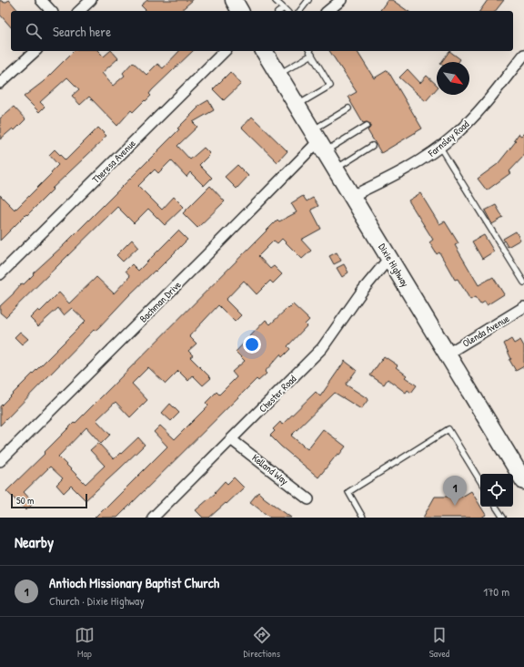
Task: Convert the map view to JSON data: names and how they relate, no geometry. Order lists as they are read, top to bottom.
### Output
{
  "streets": {
    "main road": ["Dixie Highway"],
    "street": [
      "Farnsley Road",
      "Theresa Avenue",
      "Bachman Drive",
      "Olenda Avenue",
      "Chester Road",
      "Kelland Way"
    ]
  },
  "crossings": [
    ["Farnsley Road", "Dixie Highway"],
    ["Dixie Highway", "Bachman Drive"],
    ["Dixie Highway", "Olenda Avenue"],
    ["Dixie Highway", "Chester Road"],
    ["Chester Road", "Kelland Way"]
  ],
  "scale_bar": "50 m",
  "north": "bottom right",
  "page": {
    "search": "Search here",
    "pins": "1",
    "scale": "50 m",
    "heading": "Nearby",
    "list": [
      {
        "mark": "1",
        "name": "Antioch Missionary Baptist Church",
        "note": "Church · Dixie Highway",
        "value": "170 m"
      }
    ],
    "nav": ["Map", "Directions", "Saved"]
  }
}
